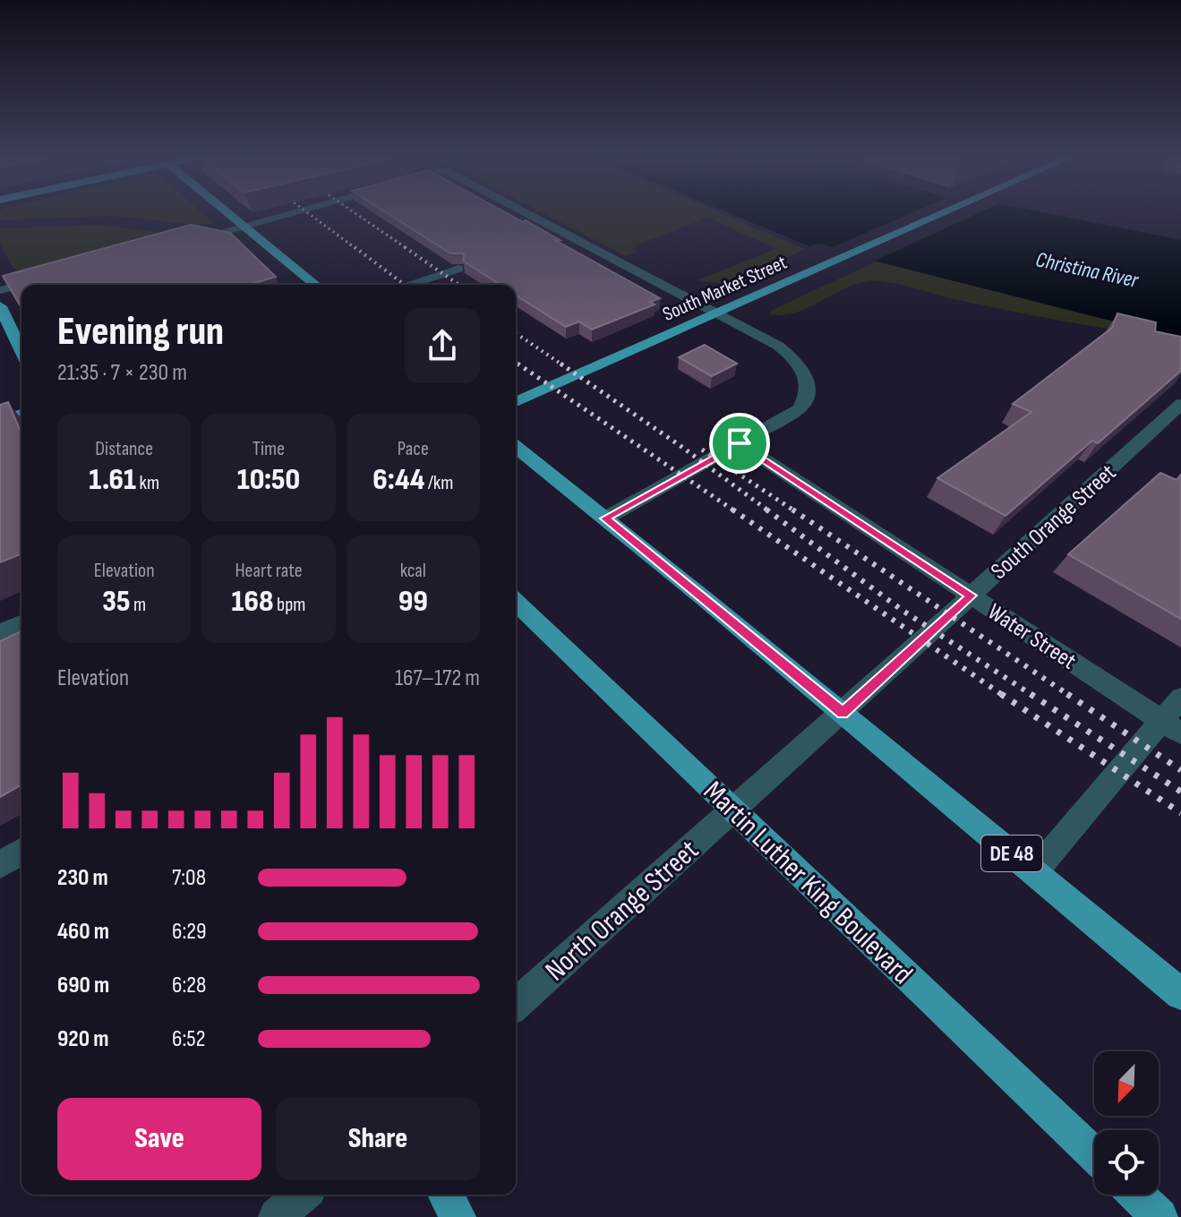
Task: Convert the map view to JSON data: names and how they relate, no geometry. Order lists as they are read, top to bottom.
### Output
{
  "streets": {
    "main road": ["South Market Street", "DE 48", "Martin Luther King Boulevard"],
    "street": ["South Orange Street", "Water Street", "North Orange Street"]
  },
  "crossings": [
    ["South Orange Street", "Water Street"],
    ["South Orange Street", "DE 48"],
    ["South Orange Street", "Martin Luther King Boulevard"],
    ["South Orange Street", "North Orange Street"],
    ["Martin Luther King Boulevard", "North Orange Street"]
  ],
  "water": ["Christina River"],
  "north": "bottom left",
  "page": {
    "heading": ["Evening run", "21:35 · 7 × 230 m"],
    "stats": [
      ["Distance", "1.61 km"],
      ["Time", "10:50"],
      ["Pace", "6:44 /km"],
      ["Elevation", "35 m"],
      ["Heart rate", "168 bpm"],
      ["kcal", "99"]
    ],
    "chart": ["Elevation", "167–172 m"],
    "list": [
      {
        "name": "230 m",
        "note": "7:08"
      },
      {
        "name": "460 m",
        "note": "6:29"
      },
      {
        "name": "690 m",
        "note": "6:28"
      },
      {
        "name": "920 m",
        "note": "6:52"
      }
    ],
    "buttons": ["Save", "Share"]
  }
}
